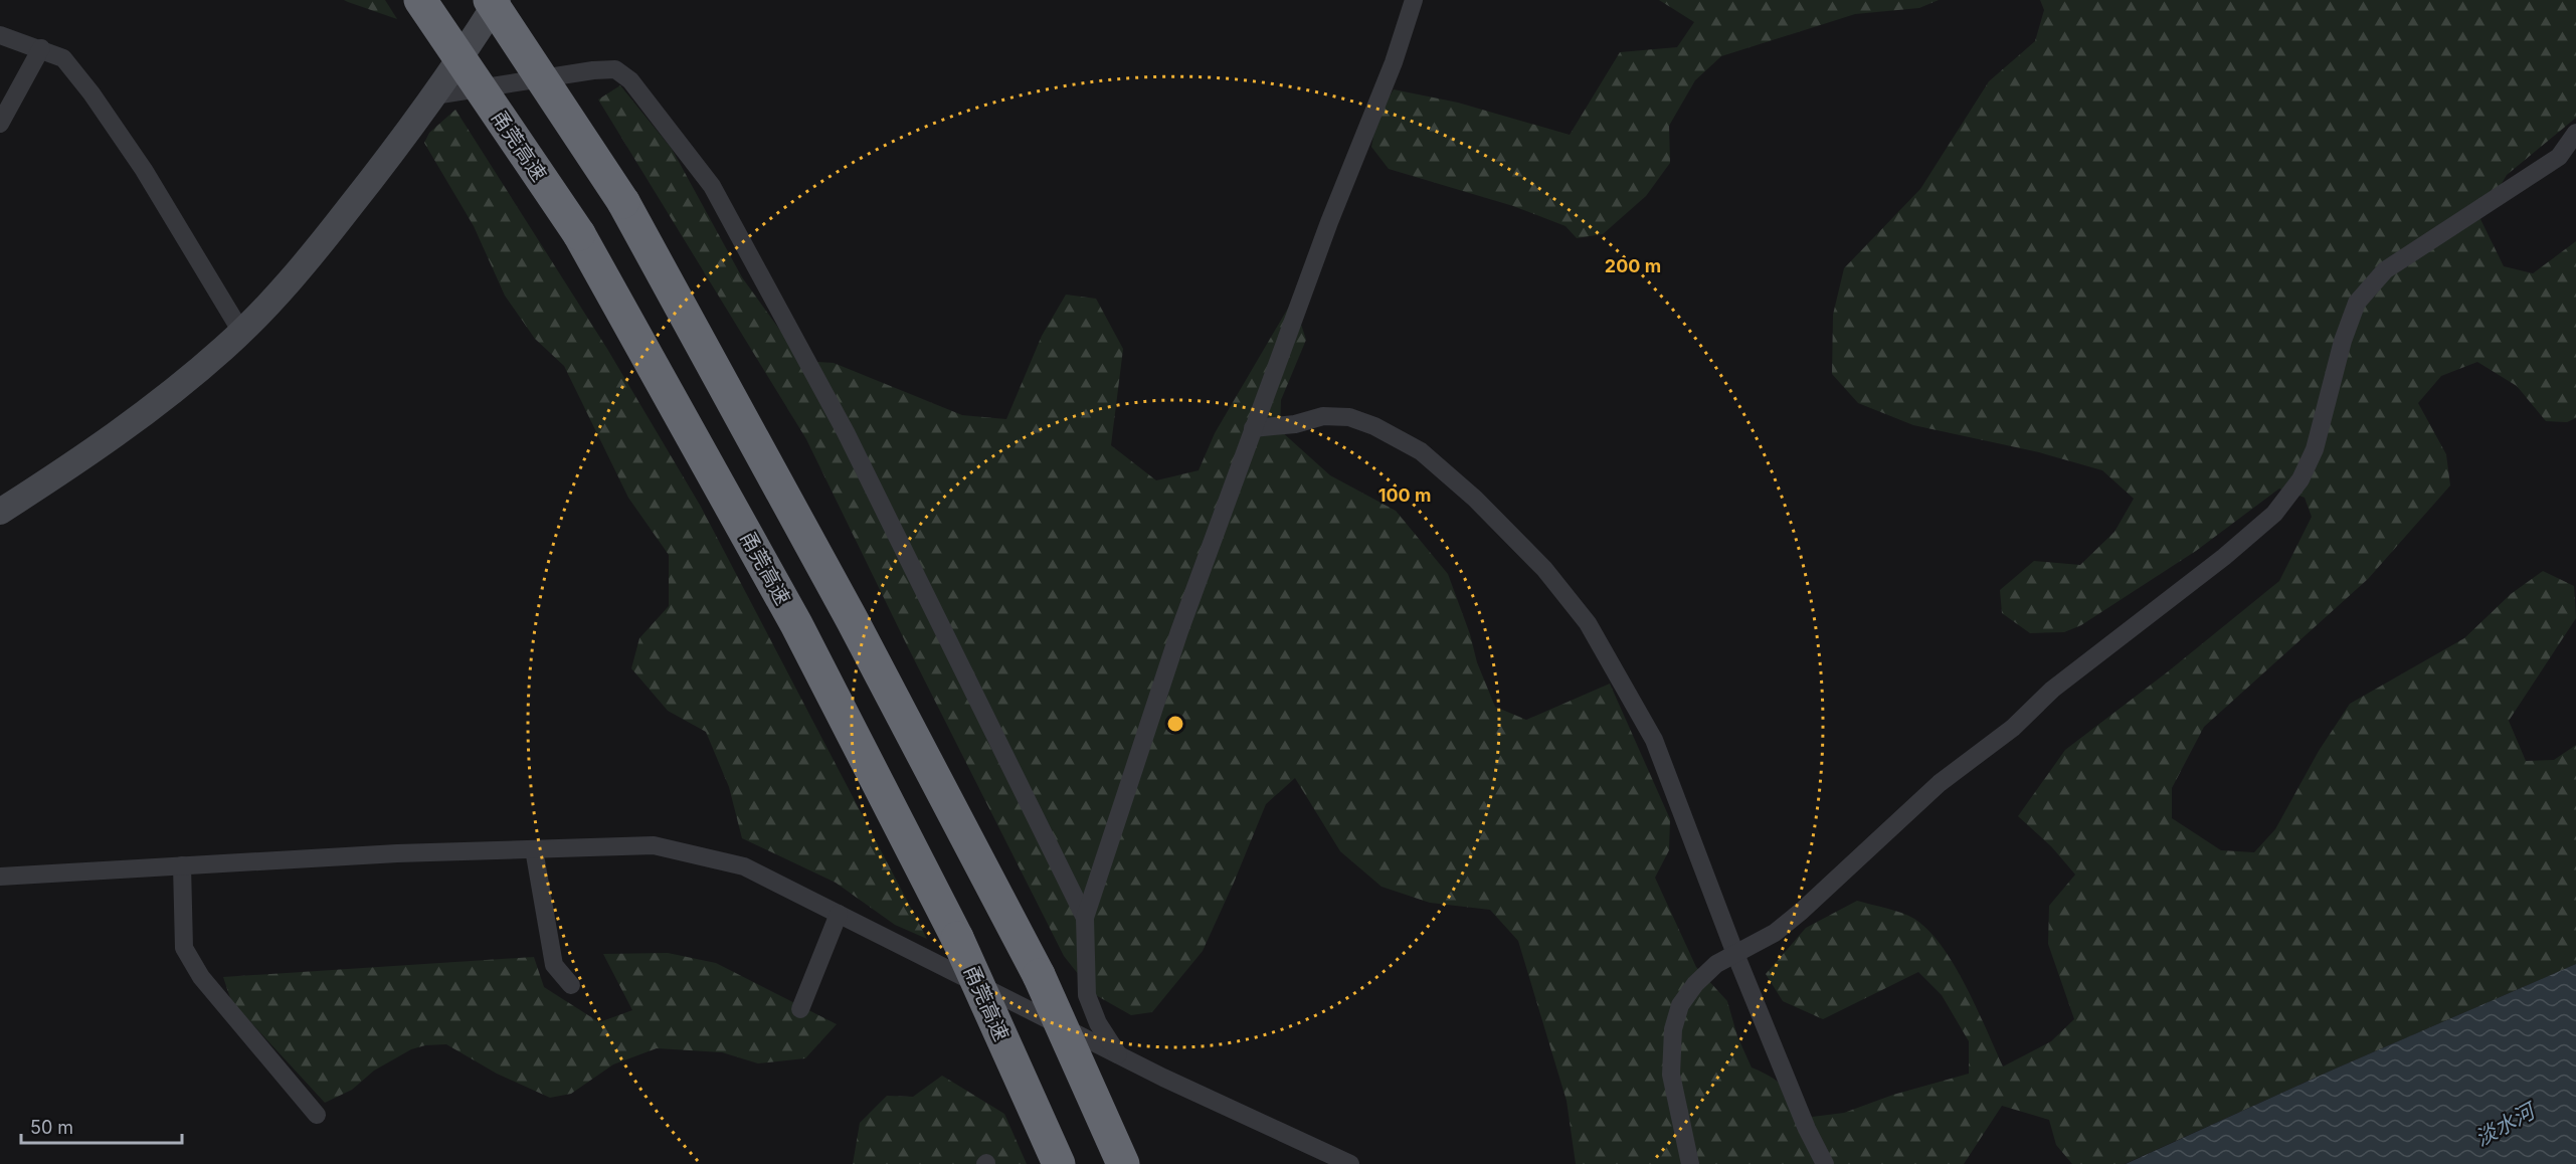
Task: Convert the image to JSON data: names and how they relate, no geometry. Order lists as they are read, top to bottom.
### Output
{
  "streets": {
    "highway": ["甬莞高速"]
  },
  "water": ["淡水河"],
  "scale_bar": "50 m",
  "rings": ["200 m", "100 m"]
}
